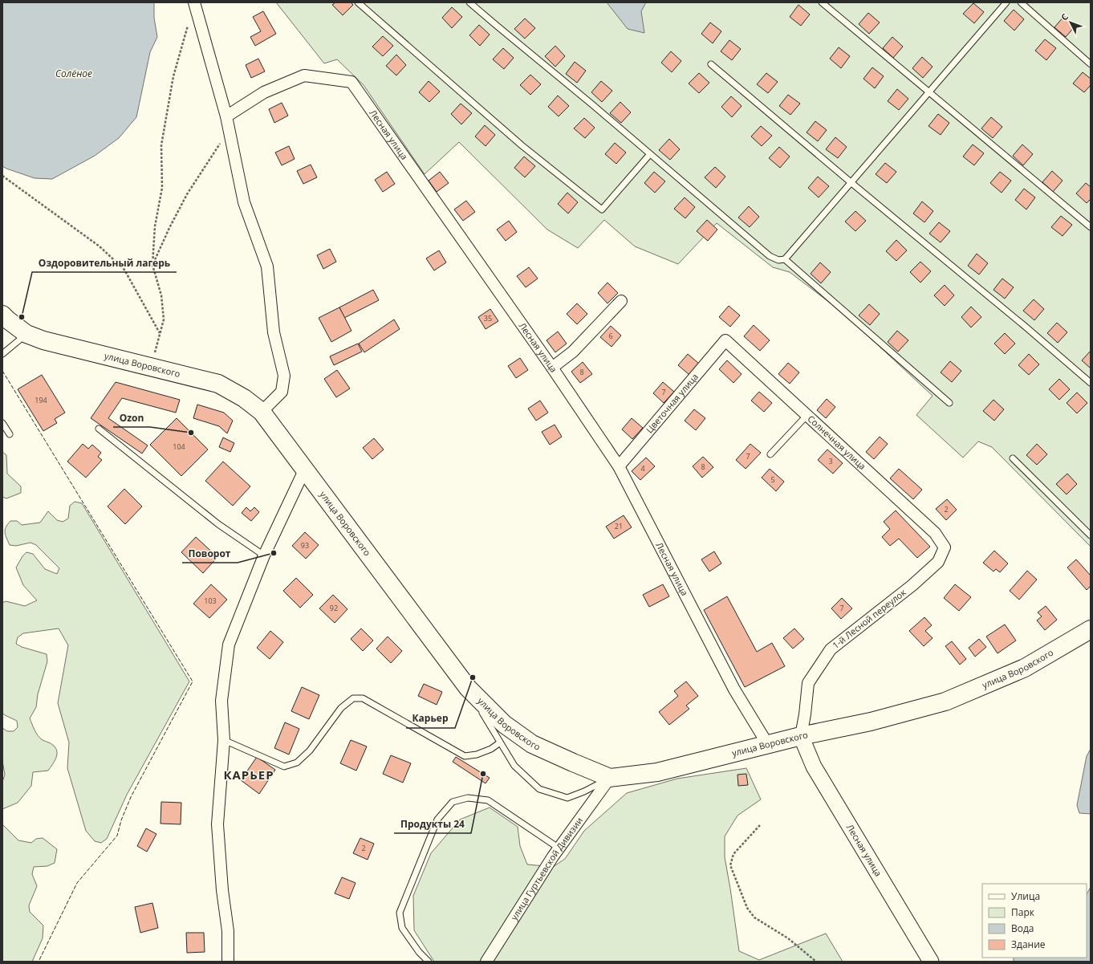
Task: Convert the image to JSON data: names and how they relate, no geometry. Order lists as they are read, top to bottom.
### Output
{
  "streets": {
    "main road": ["улица Воровского"],
    "street": [
      "Лесная улица",
      "Цветочная улица",
      "Солнечная улица",
      "1-й Лесной переулок",
      "улица Гуртьевской Дивизии"
    ]
  },
  "crossings": [
    ["Лесная улица", "улица Воровского"],
    ["Лесная улица", "Цветочная улица"],
    ["Лесная улица", "1-й Лесной переулок"],
    ["улица Воровского", "1-й Лесной переулок"],
    ["улица Воровского", "улица Гуртьевской Дивизии"],
    ["Цветочная улица", "Солнечная улица"],
    ["Солнечная улица", "1-й Лесной переулок"]
  ],
  "districts": ["КАРЬЕР"],
  "water": ["Солёное"],
  "places": [
    "Оздоровительный лагерь",
    "Ozon",
    "Поворот",
    "Карьер",
    "Продукты 24"
  ],
  "house_numbers": [
    "35",
    "6",
    "8",
    "7",
    "194",
    "104",
    "7",
    "3",
    "8",
    "4",
    "5",
    "2",
    "21",
    "93",
    "103",
    "92",
    "7",
    "2"
  ],
  "legend": [
    "Улица",
    "Парк",
    "Вода",
    "Здание"
  ],
  "north": "top left"
}
